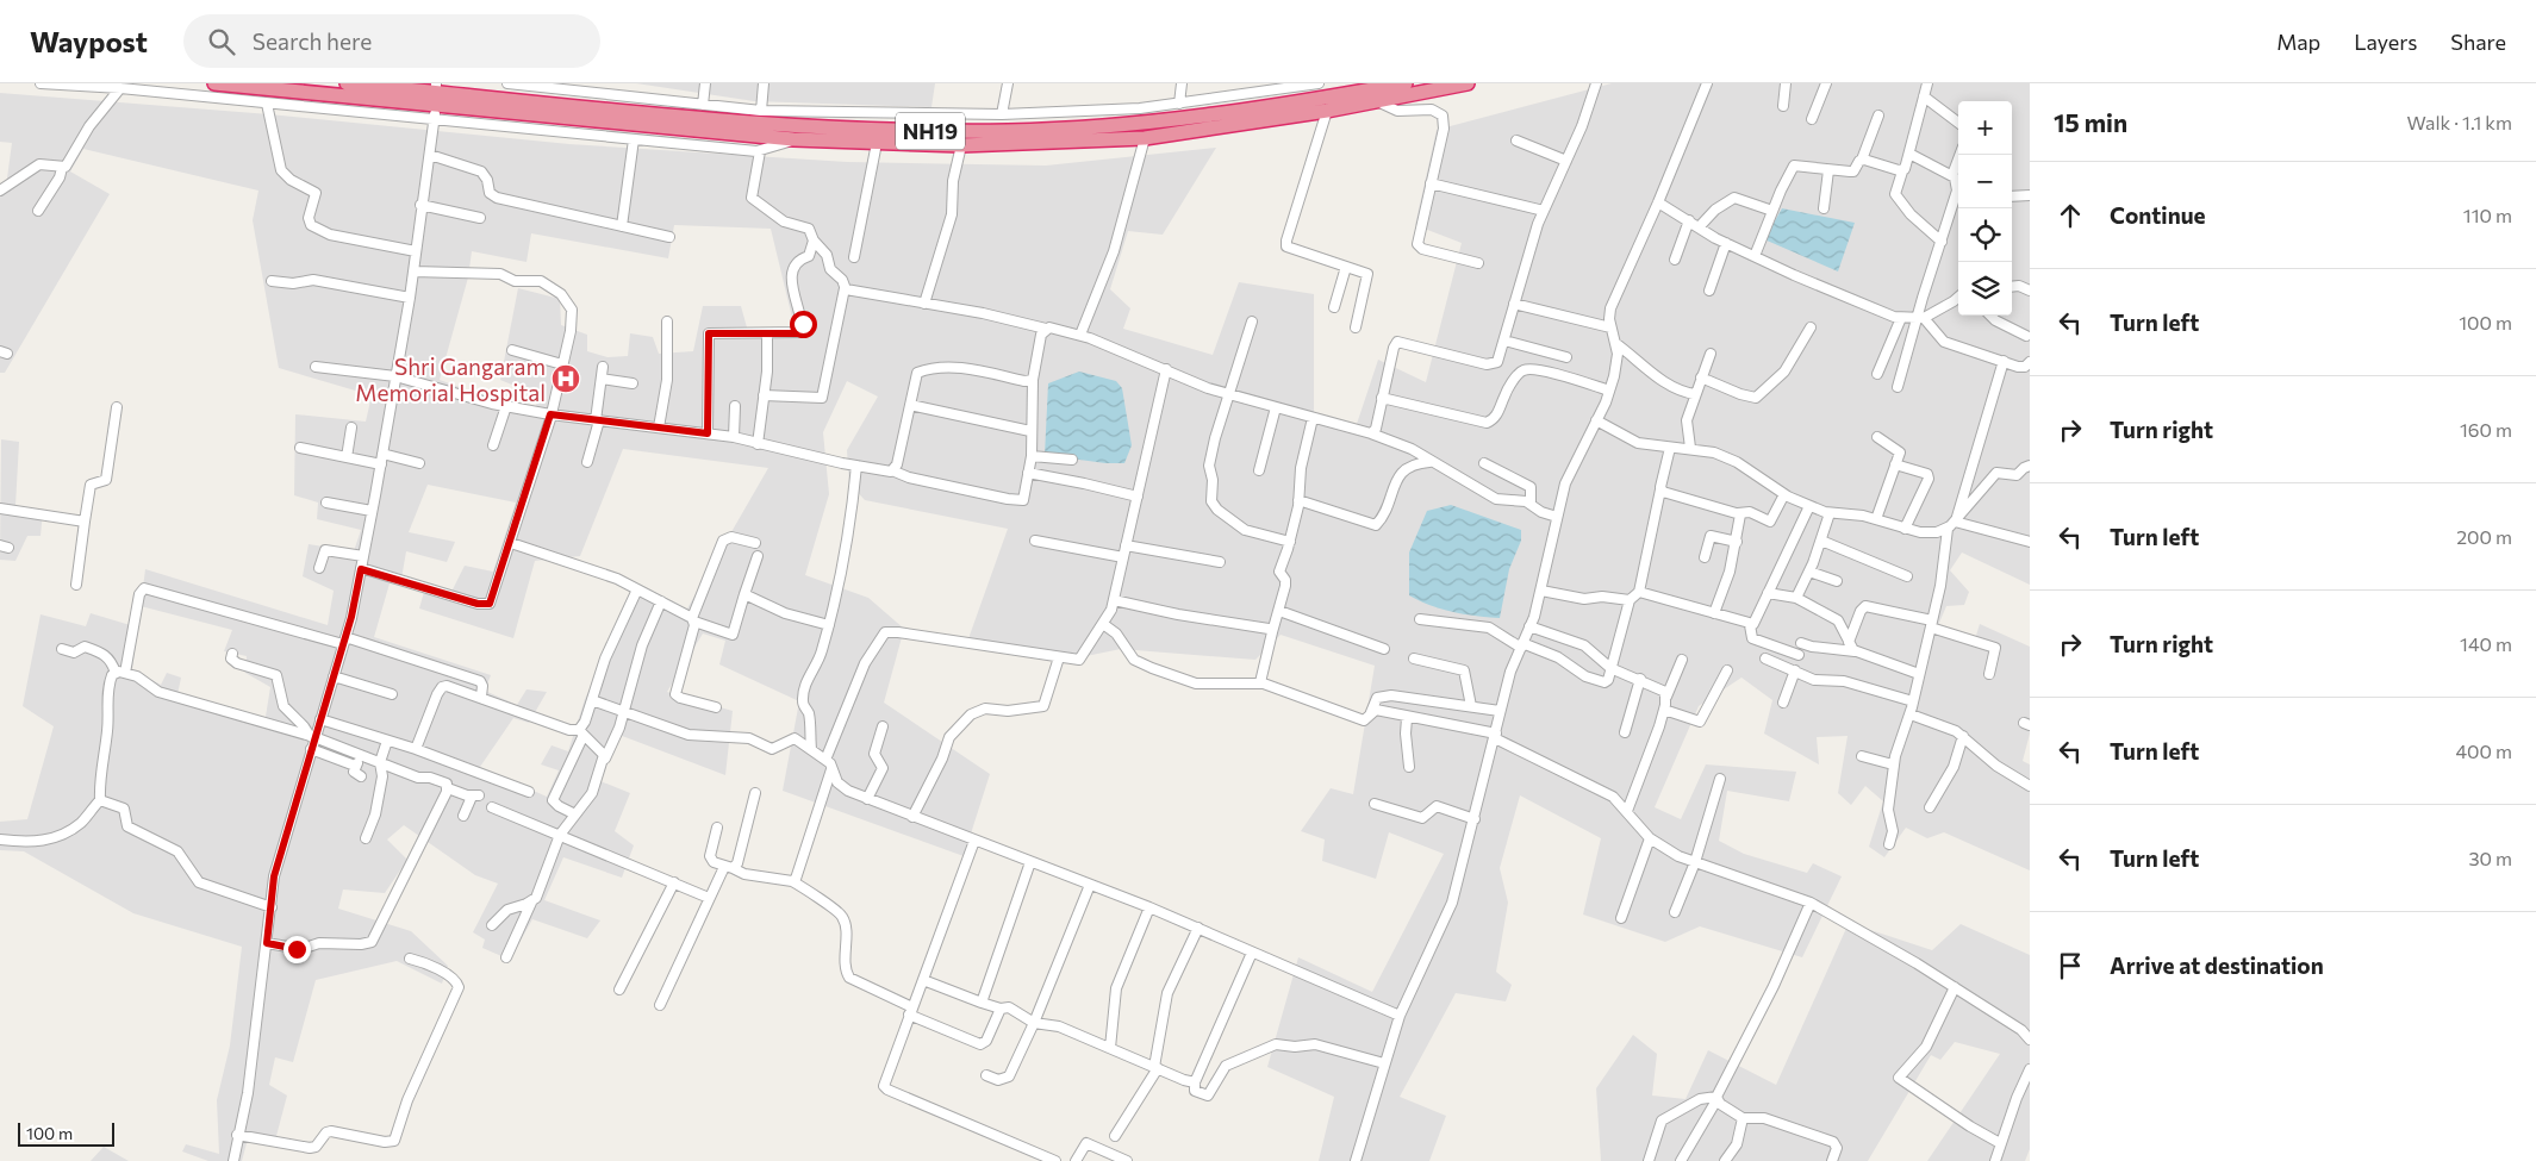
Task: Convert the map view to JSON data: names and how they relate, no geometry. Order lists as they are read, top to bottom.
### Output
{
  "streets": {
    "highway": ["NH19"]
  },
  "places": {
    "hospital": ["Shri Gangaram Memorial Hospital"]
  },
  "scale_bar": "100 m",
  "page": {
    "header": "Waypost",
    "search": "Search here",
    "nav": ["Map", "Layers", "Share"],
    "heading": ["15 min", "Walk · 1.1 km"],
    "map_buttons": ["+", "−"],
    "list": [
      ["Continue", "110 m"],
      ["Turn left", "100 m"],
      ["Turn right", "160 m"],
      ["Turn left", "200 m"],
      ["Turn right", "140 m"],
      ["Turn left", "400 m"],
      ["Turn left", "30 m"],
      "Arrive at destination"
    ],
    "scale": "100 m"
  }
}
